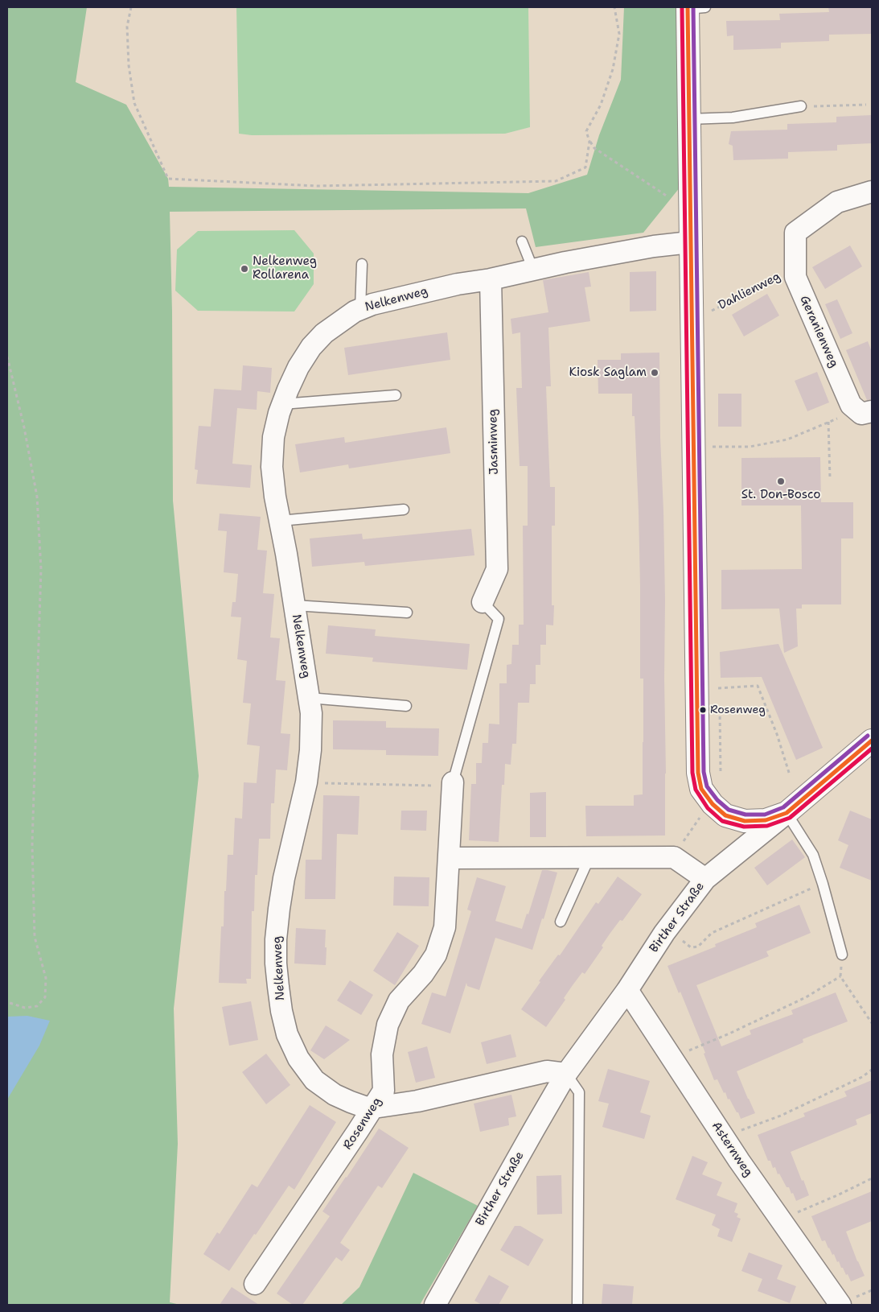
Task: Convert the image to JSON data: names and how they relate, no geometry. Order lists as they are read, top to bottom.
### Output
{
  "streets": {
    "street": [
      "Nelkenweg",
      "Geranienweg",
      "Jasminweg",
      "Birther Straße",
      "Rosenweg",
      "Asternweg"
    ],
    "path": ["Dahlienweg"]
  },
  "crossings": [
    ["Dahlienweg", "Geranienweg"],
    ["Nelkenweg", "Jasminweg"],
    ["Nelkenweg", "Birther Straße"],
    ["Nelkenweg", "Rosenweg"],
    ["Birther Straße", "Asternweg"]
  ],
  "places": [
    "Nelkenweg Rollarena",
    "Kiosk Saglam",
    "St. Don-Bosco",
    "Rosenweg"
  ]
}
